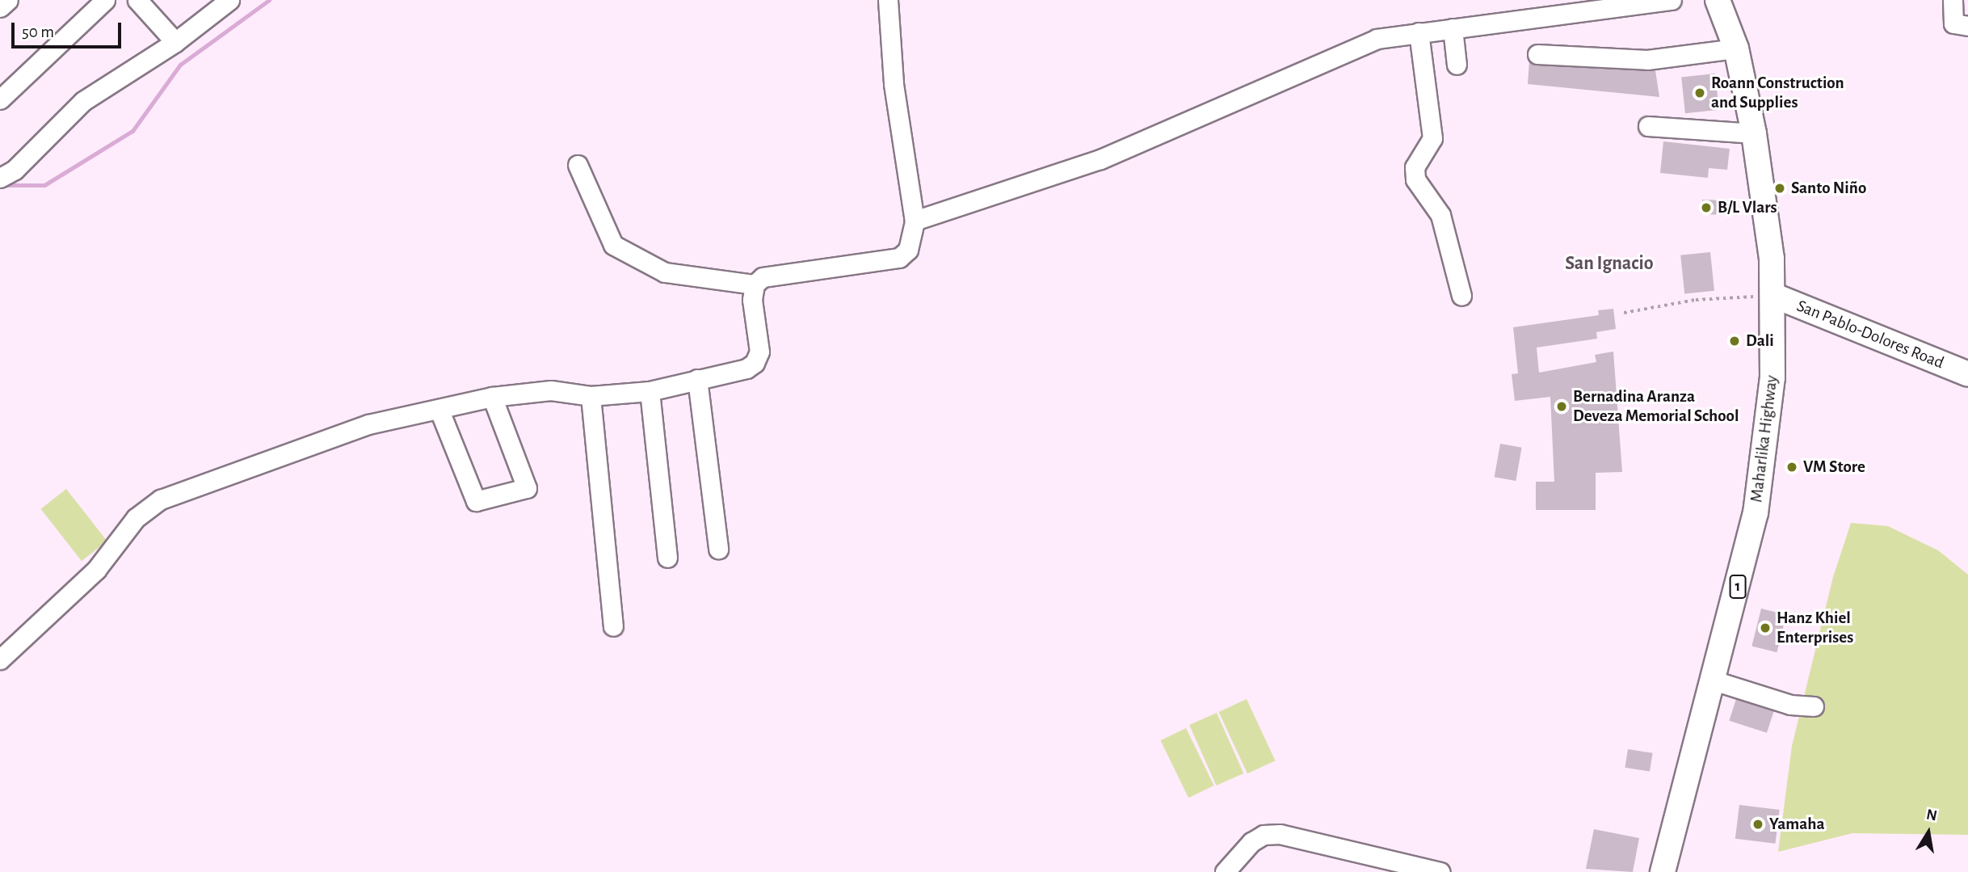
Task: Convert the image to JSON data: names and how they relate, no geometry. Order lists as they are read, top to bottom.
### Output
{
  "streets": {
    "main road": ["San Pablo-Dolores Road", "Maharlika Highway", "1"]
  },
  "crossings": [
    ["San Pablo-Dolores Road", "Maharlika Highway"]
  ],
  "districts": ["San Ignacio"],
  "places": [
    "Roann Construction and Supplies",
    "Santo Niño",
    "B/L Vlars",
    "Dali",
    "Bernadina Aranza Deveza Memorial School",
    "VM Store",
    "Hanz Khiel Enterprises",
    "Yamaha"
  ],
  "scale_bar": "50 m",
  "north": "top"
}
